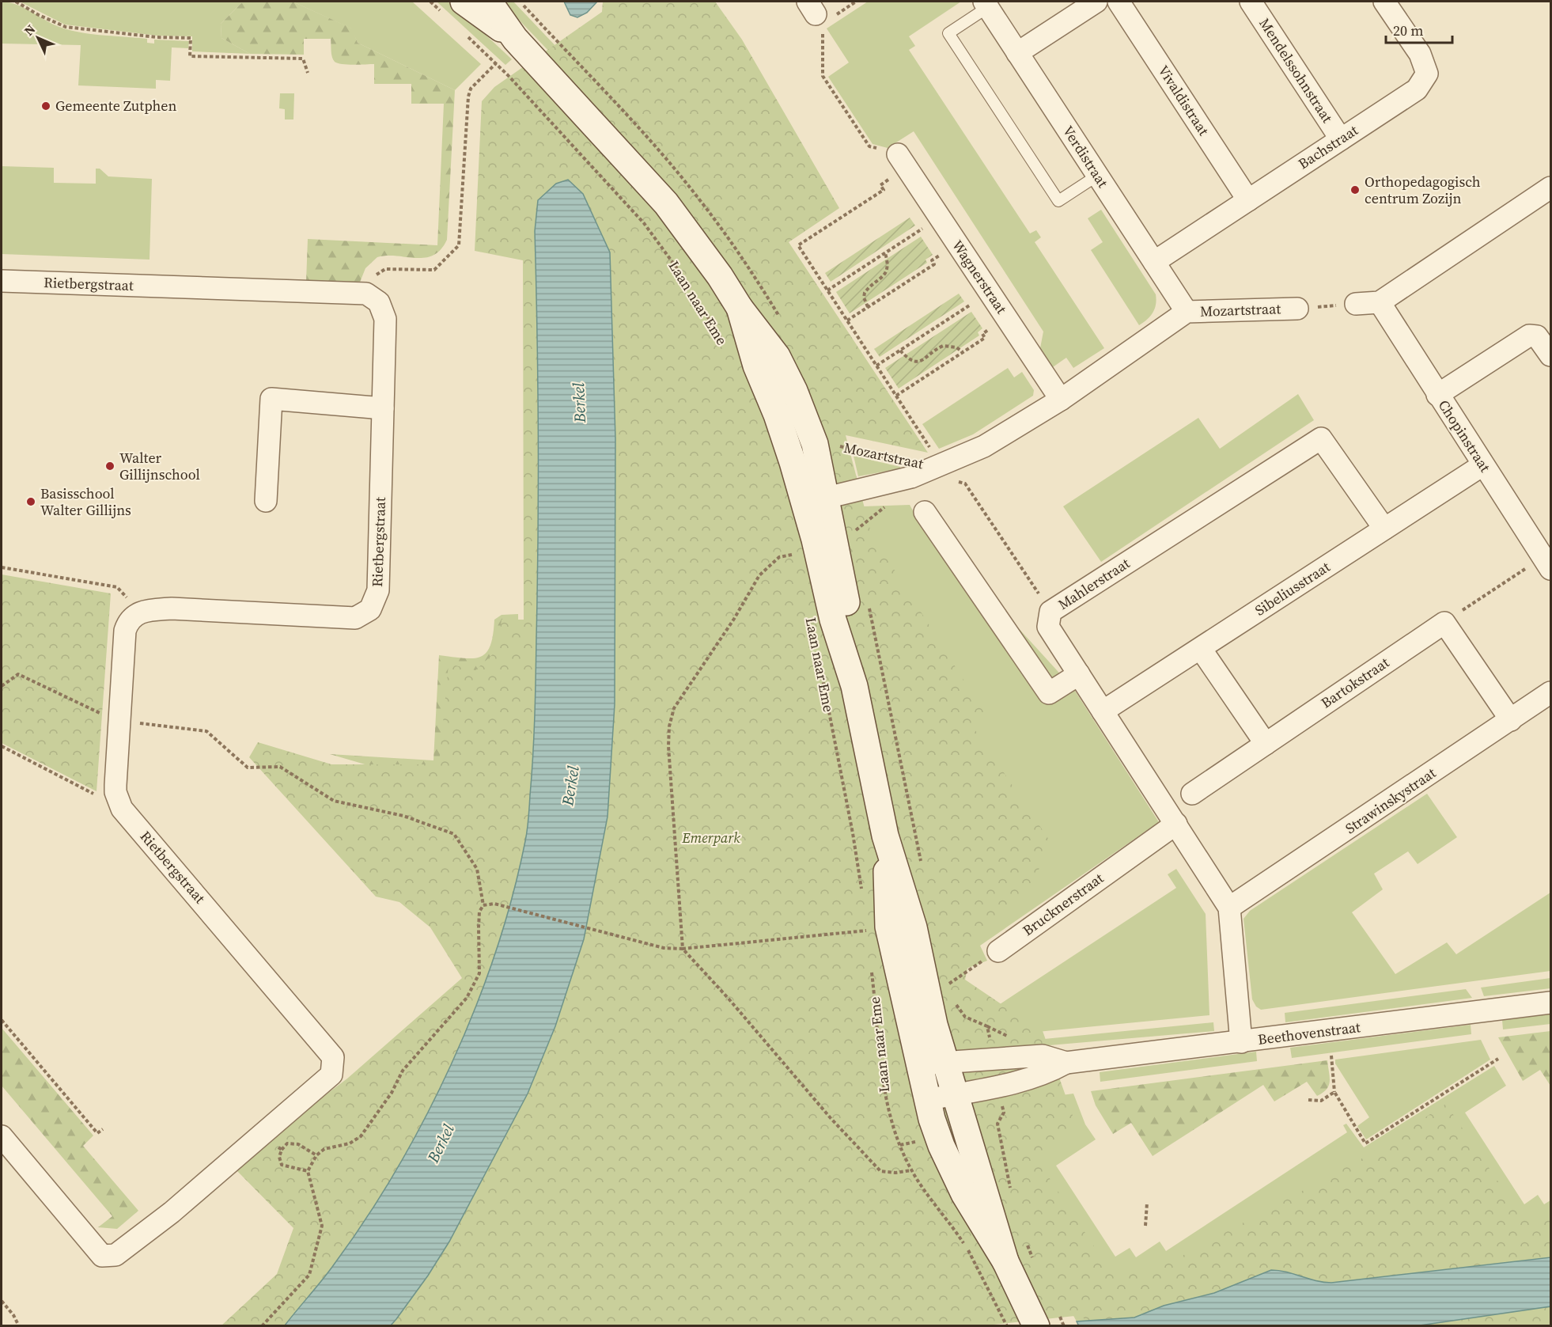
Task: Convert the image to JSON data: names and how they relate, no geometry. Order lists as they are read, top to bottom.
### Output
{
  "streets": {
    "street": [
      "Mendelssohnstraat",
      "Vivaldistraat",
      "Bachstraat",
      "Verdistraat",
      "Wagnerstraat",
      "Rietbergstraat",
      "Laan naar Eme",
      "Mozartstraat",
      "Chopinstraat",
      "Mahlerstraat",
      "Sibeliusstraat",
      "Bartokstraat",
      "Strawinskystraat",
      "Brucknerstraat",
      "Beethovenstraat"
    ]
  },
  "crossings": [
    ["Mendelssohnstraat", "Bachstraat"],
    ["Vivaldistraat", "Bachstraat"],
    ["Bachstraat", "Verdistraat"],
    ["Verdistraat", "Mozartstraat"],
    ["Wagnerstraat", "Mozartstraat"],
    ["Rietbergstraat", "Laan naar Eme"],
    ["Laan naar Eme", "Mozartstraat"],
    ["Laan naar Eme", "Beethovenstraat"],
    ["Chopinstraat", "Sibeliusstraat"],
    ["Mahlerstraat", "Sibeliusstraat"]
  ],
  "water": ["Berkel"],
  "parks": ["Emerpark"],
  "places": [
    "Gemeente Zutphen",
    "Orthopedagogisch centrum Zozijn",
    "Walter Gillijnschool",
    "Basisschool Walter Gillijns"
  ],
  "scale_bar": "20 m",
  "north": "top left"
}
